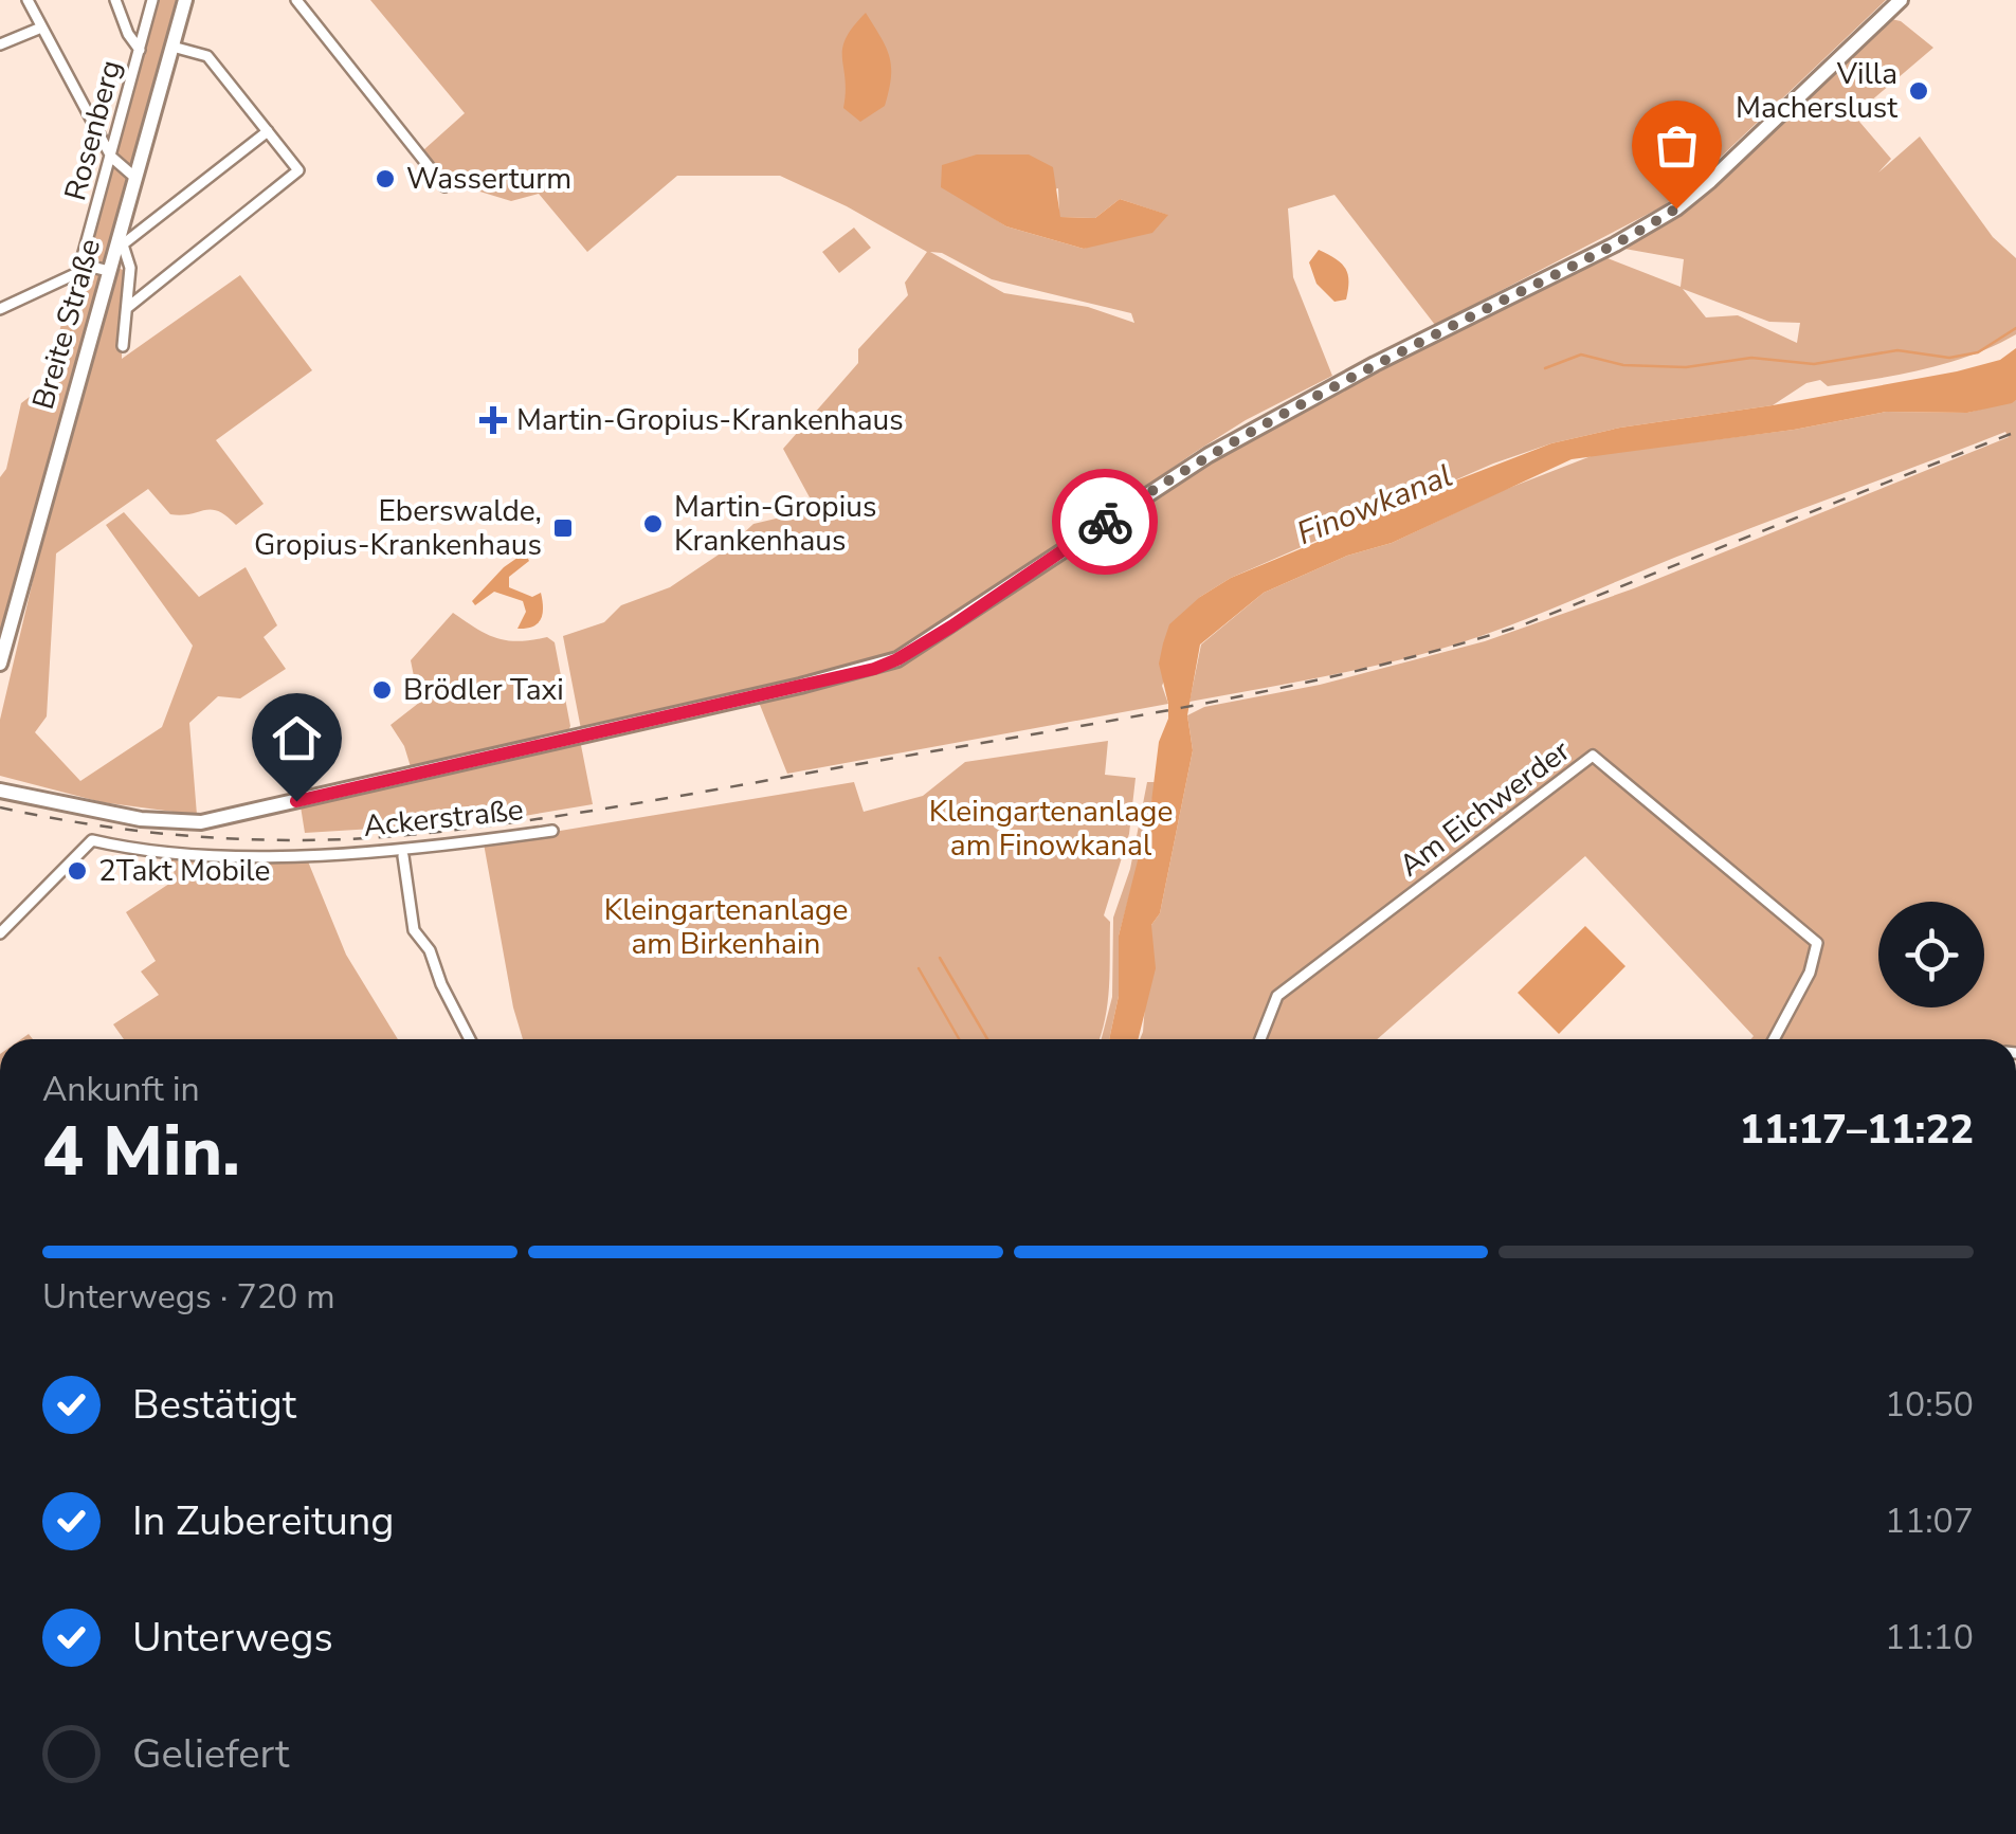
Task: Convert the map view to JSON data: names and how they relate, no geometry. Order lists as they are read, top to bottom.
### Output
{
  "streets": {
    "main road": ["Breite Straße"],
    "street": ["Rosenberg", "Am Eichwerder", "Ackerstraße"]
  },
  "water": ["Finowkanal"],
  "parks": ["Kleingartenanlage am Finowkanal", "Kleingartenanlage am Birkenhain"],
  "places": {
    "other": [
      "Villa Macherslust",
      "Wasserturm",
      "Martin-Gropius Krankenhaus",
      "Brödler Taxi",
      "2Takt Mobile"
    ],
    "health": ["Martin-Gropius-Krankenhaus"],
    "transit": ["Eberswalde, Gropius-Krankenhaus"]
  },
  "page": {
    "heading": ["4 Min.", "Ankunft in", "11:17–11:22"],
    "bar": "Unterwegs · 720 m",
    "list": [
      ["Bestätigt", "10:50"],
      ["In Zubereitung", "11:07"],
      ["Unterwegs", "11:10"],
      "Geliefert"
    ]
  }
}
